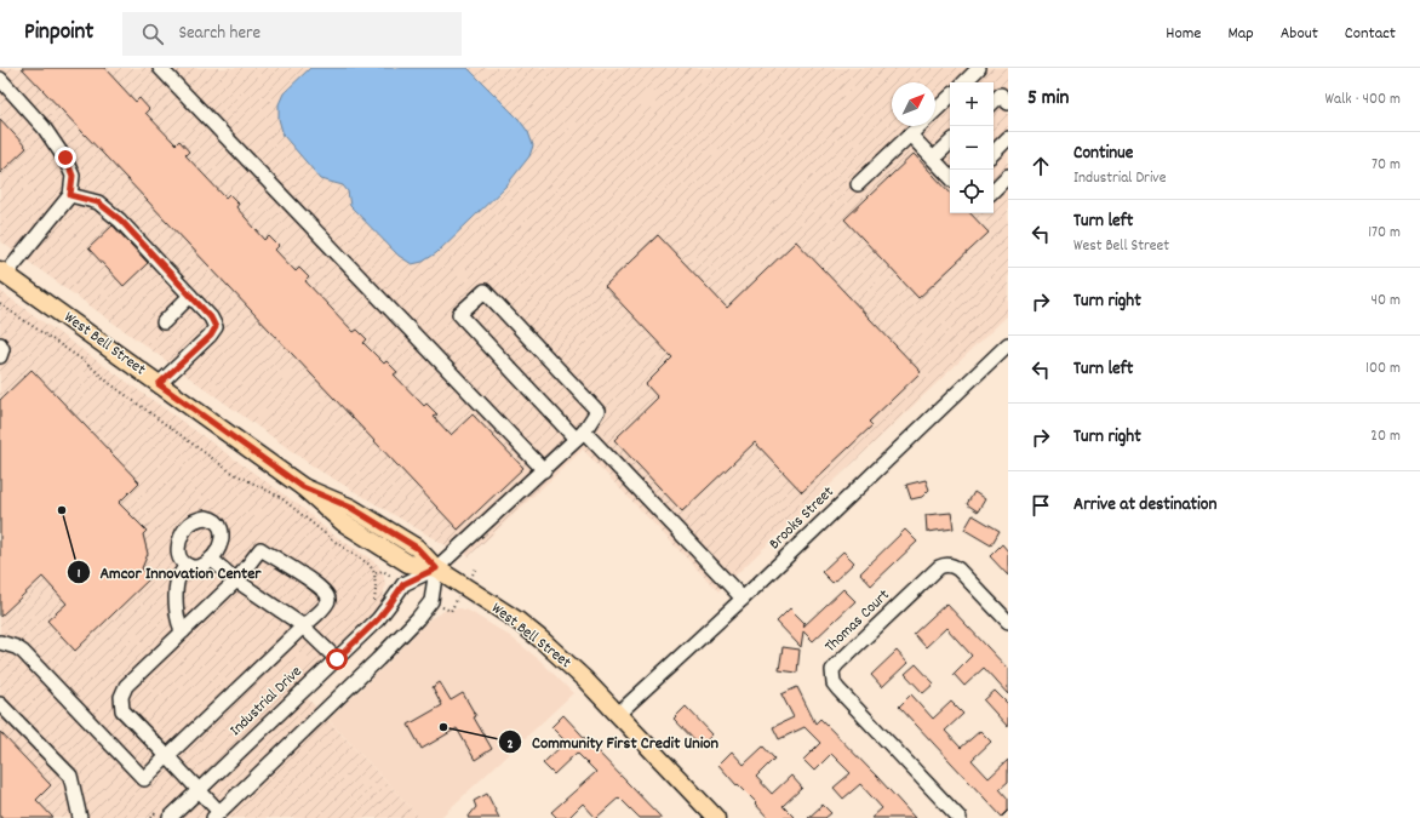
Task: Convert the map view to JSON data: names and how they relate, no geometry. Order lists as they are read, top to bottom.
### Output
{
  "streets": {
    "main road": ["West Bell Street"],
    "street": ["Brooks Street", "Thomas Court", "Industrial Drive"]
  },
  "crossings": [
    ["West Bell Street", "Brooks Street"],
    ["West Bell Street", "Industrial Drive"]
  ],
  "places": ["Amcor Innovation Center", "Community First Credit Union"],
  "north": "top right",
  "page": {
    "header": "Pinpoint",
    "search": "Search here",
    "nav": [
      "Home",
      "Map",
      "About",
      "Contact"
    ],
    "heading": ["5 min", "Walk · 400 m"],
    "map_buttons": ["+", "−"],
    "list": [
      ["Continue", "Industrial Drive", "70 m"],
      ["Turn left", "West Bell Street", "170 m"],
      ["Turn right", "40 m"],
      ["Turn left", "100 m"],
      ["Turn right", "20 m"],
      "Arrive at destination"
    ]
  }
}
